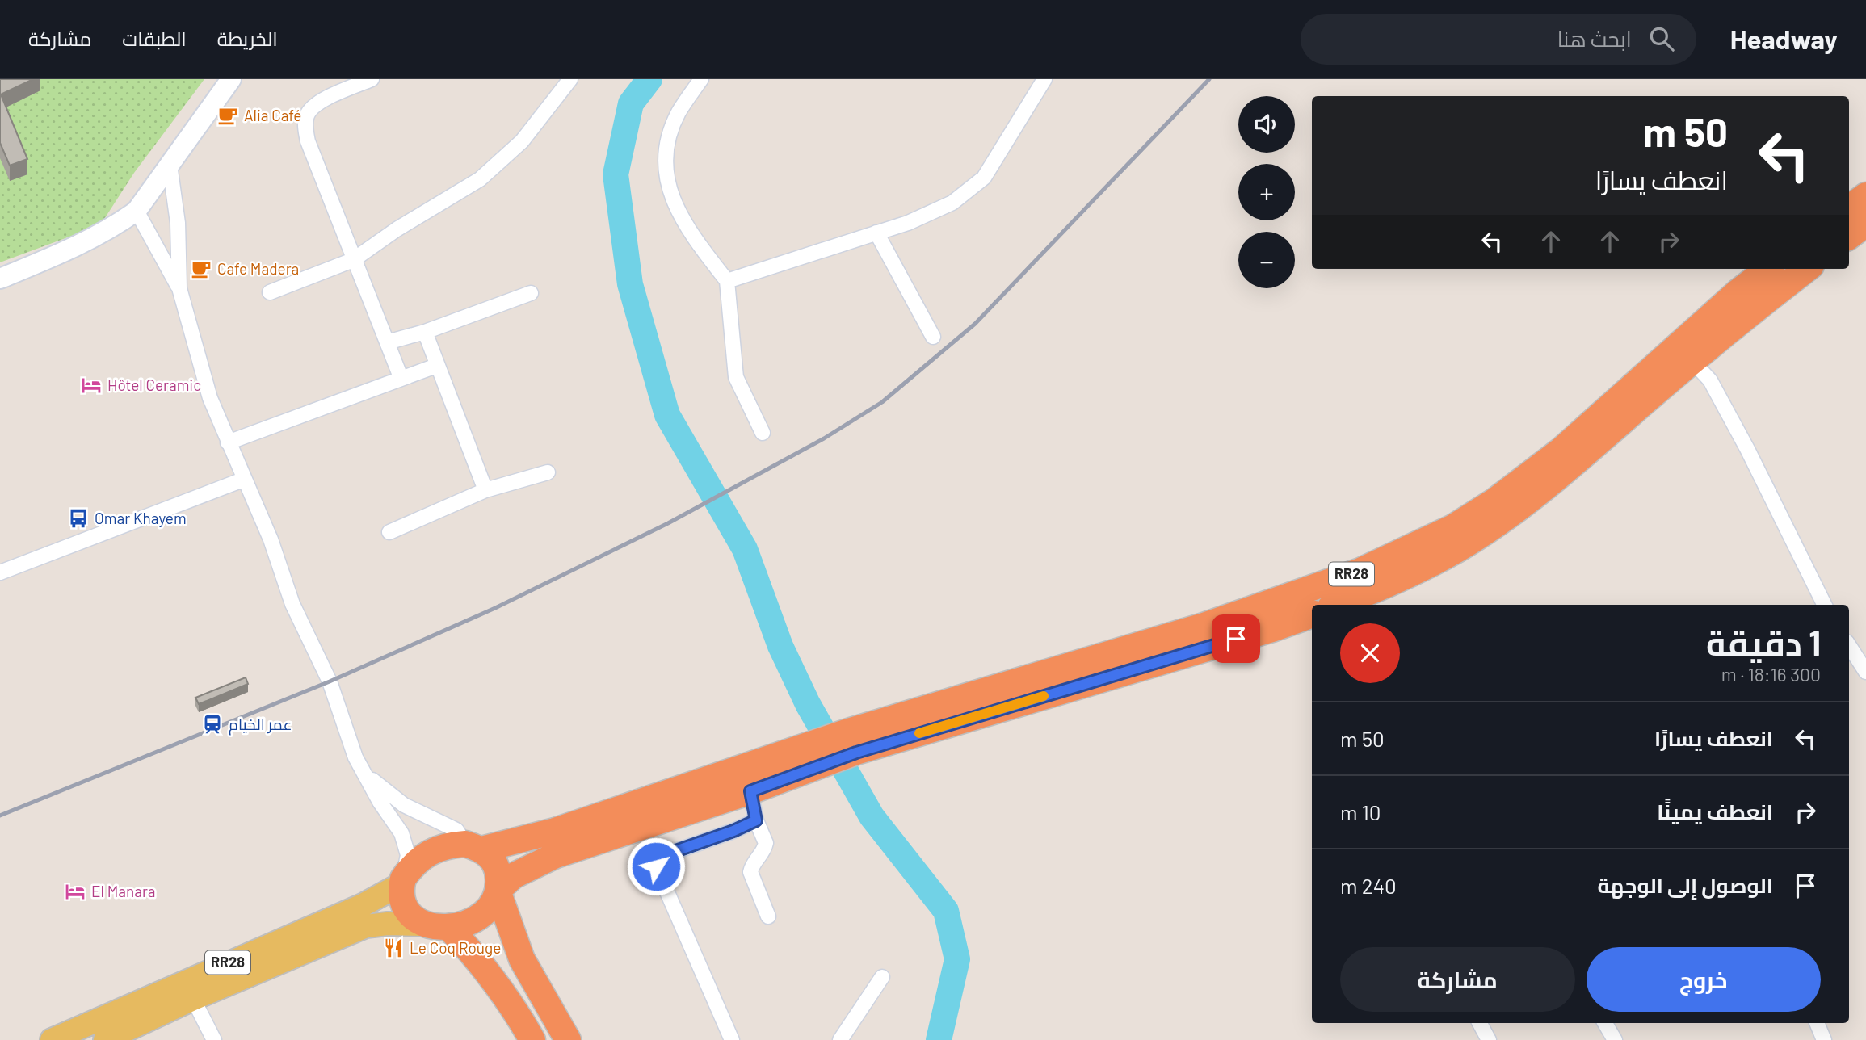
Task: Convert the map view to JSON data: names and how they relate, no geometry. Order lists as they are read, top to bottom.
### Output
{
  "streets": {
    "highway": ["RR28"]
  },
  "places": {
    "cafe": ["Alia Café", "Cafe Madera"],
    "hotel": ["Hôtel Ceramic", "El Manara"],
    "bus stop": ["Omar Khayem"],
    "station": ["عمر الخيام"],
    "restaurant": ["Le Coq Rouge"]
  },
  "page": {
    "header": "Headway",
    "search": "ابحث هنا",
    "nav": ["الخريطة", "الطبقات", "مشاركة"],
    "map_buttons": ["+", "−"],
    "turn": ["50 m", "انعطف يسارًا"],
    "heading": ["1 دقيقة", "300 m · 18:16"],
    "list": [
      {
        "name": "انعطف يسارًا",
        "value": "50 m"
      },
      {
        "name": "انعطف يمينًا",
        "value": "10 m"
      },
      {
        "name": "الوصول إلى الوجهة",
        "value": "240 m"
      }
    ],
    "buttons": ["خروج", "مشاركة"]
  }
}
